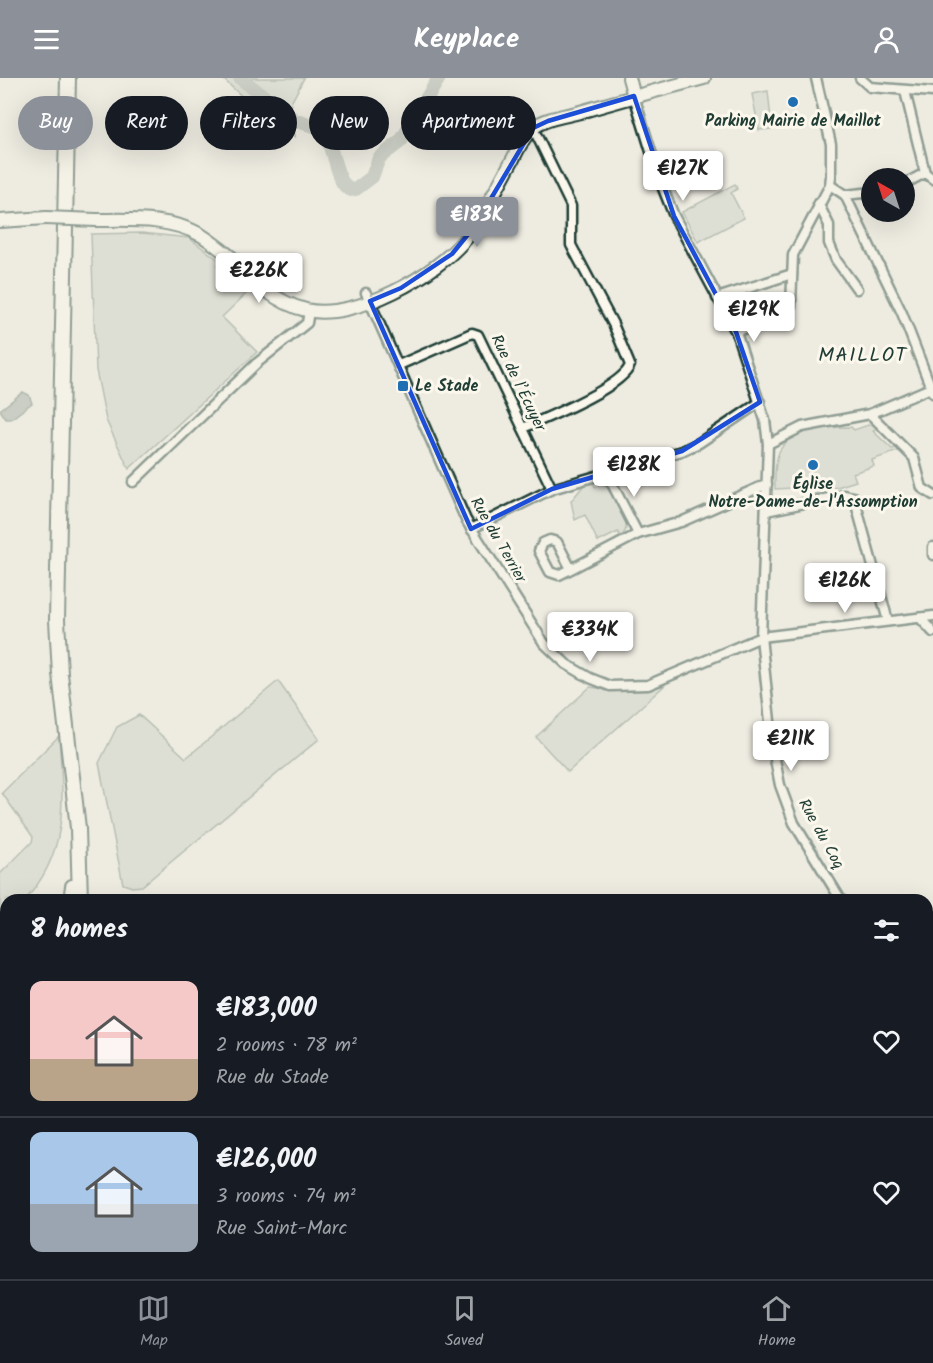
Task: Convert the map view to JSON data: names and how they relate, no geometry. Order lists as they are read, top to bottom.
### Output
{
  "streets": {
    "street": ["Rue de l’Écuyer", "Rue du Terrier", "Rue du Coq"]
  },
  "crossings": [
    ["Rue de l’Écuyer", "Rue du Terrier"],
    ["Rue du Terrier", "Rue du Coq"]
  ],
  "districts": ["MAILLOT"],
  "places": {
    "other": ["Parking Mairie de Maillot", "Église Notre-Dame-de-l'Assomption"],
    "transit": ["Le Stade"]
  },
  "north": "top left",
  "page": {
    "header": "Keyplace",
    "chip": [
      "Buy",
      "Rent",
      "Filters",
      "New",
      "Apartment"
    ],
    "price": [
      "€127K",
      "€183K",
      "€226K",
      "€129K",
      "€128K",
      "€126K",
      "€334K",
      "€211K"
    ],
    "heading": "8 homes",
    "list": [
      {
        "name": "€183,000",
        "note": "2 rooms · 78 m² · Rue du Stade"
      },
      {
        "name": "€126,000",
        "note": "3 rooms · 74 m² · Rue Saint-Marc"
      }
    ],
    "tabs": ["Map", "Saved", "Home"]
  }
}
